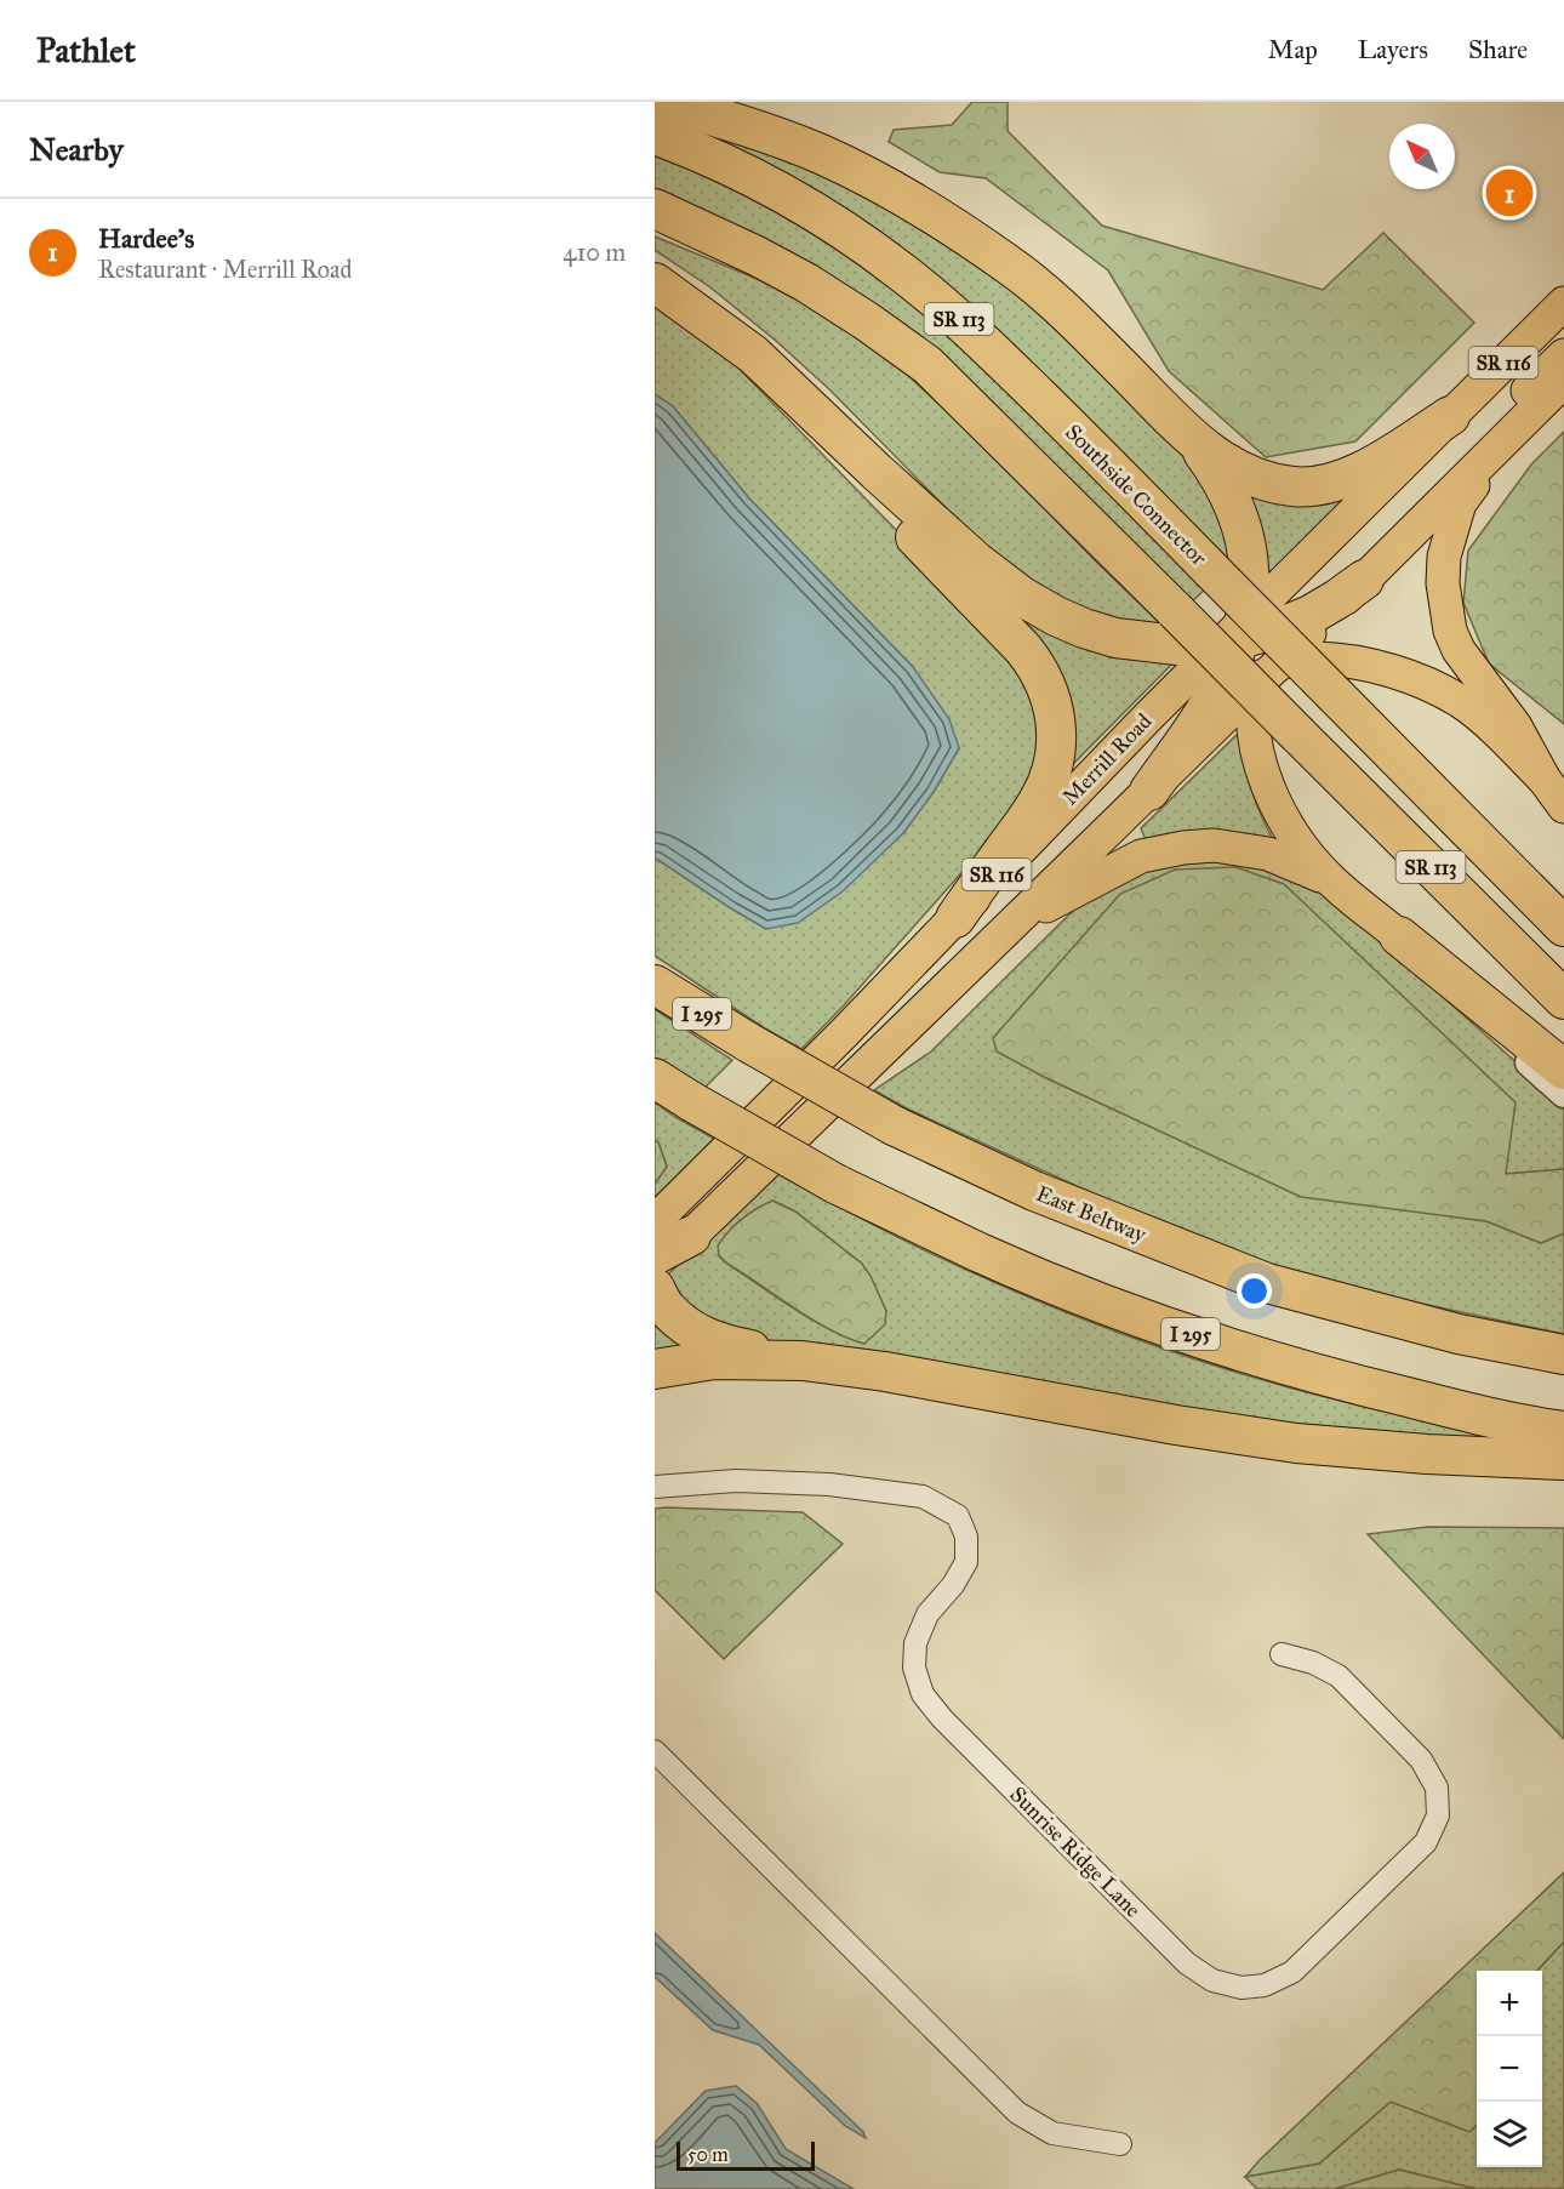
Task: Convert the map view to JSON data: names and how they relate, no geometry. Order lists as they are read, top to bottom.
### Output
{
  "streets": {
    "highway": [
      "SR 113",
      "Southside Connector",
      "I 295",
      "East Beltway"
    ],
    "main road": ["SR 116", "Merrill Road"],
    "street": ["Sunrise Ridge Lane"]
  },
  "scale_bar": "50 m",
  "north": "top left",
  "page": {
    "header": "Pathlet",
    "nav": ["Map", "Layers", "Share"],
    "heading": "Nearby",
    "pins": "1",
    "list": [
      {
        "mark": "1",
        "name": "Hardee's",
        "note": "Restaurant · Merrill Road",
        "value": "410 m"
      }
    ],
    "map_buttons": ["+", "−"],
    "scale": "50 m"
  }
}
